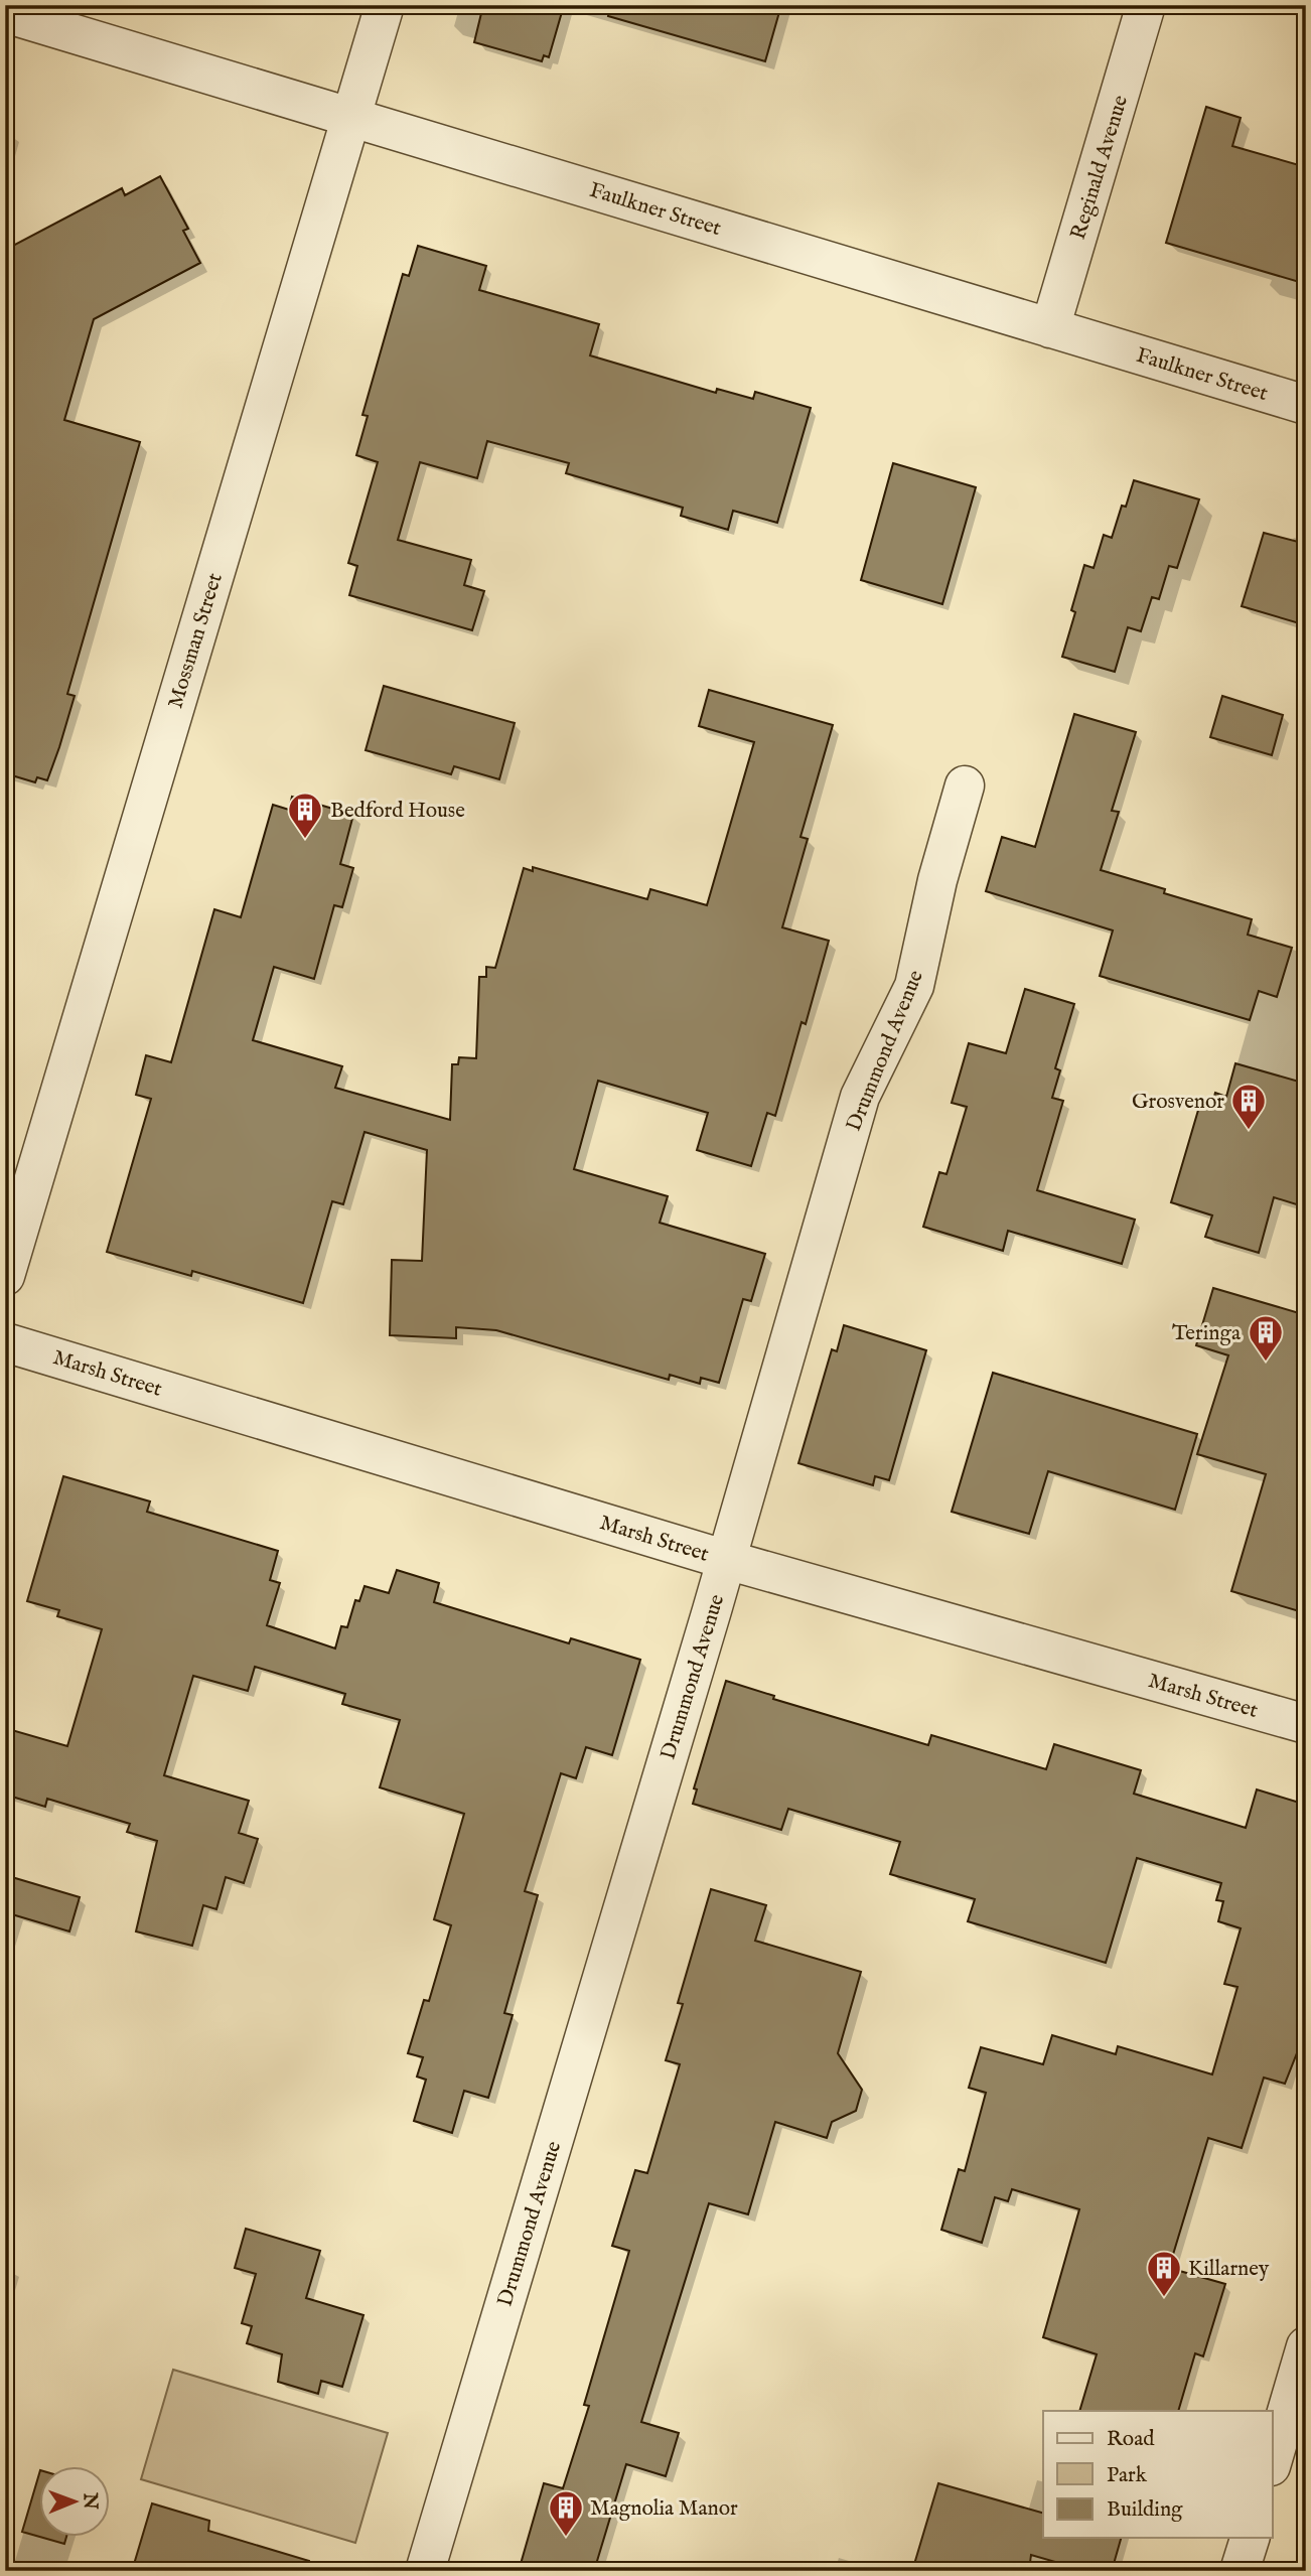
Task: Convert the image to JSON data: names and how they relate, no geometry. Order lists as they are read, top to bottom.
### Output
{
  "streets": {
    "street": [
      "Reginald Avenue",
      "Faulkner Street",
      "Mossman Street",
      "Drummond Avenue",
      "Marsh Street"
    ]
  },
  "crossings": [
    ["Reginald Avenue", "Faulkner Street"],
    ["Faulkner Street", "Mossman Street"],
    ["Drummond Avenue", "Marsh Street"]
  ],
  "places": {
    "building": [
      "Bedford House",
      "Grosvenor",
      "Teringa",
      "Killarney",
      "Magnolia Manor"
    ]
  },
  "legend": ["Road", "Park", "Building"],
  "north": "right"
}
